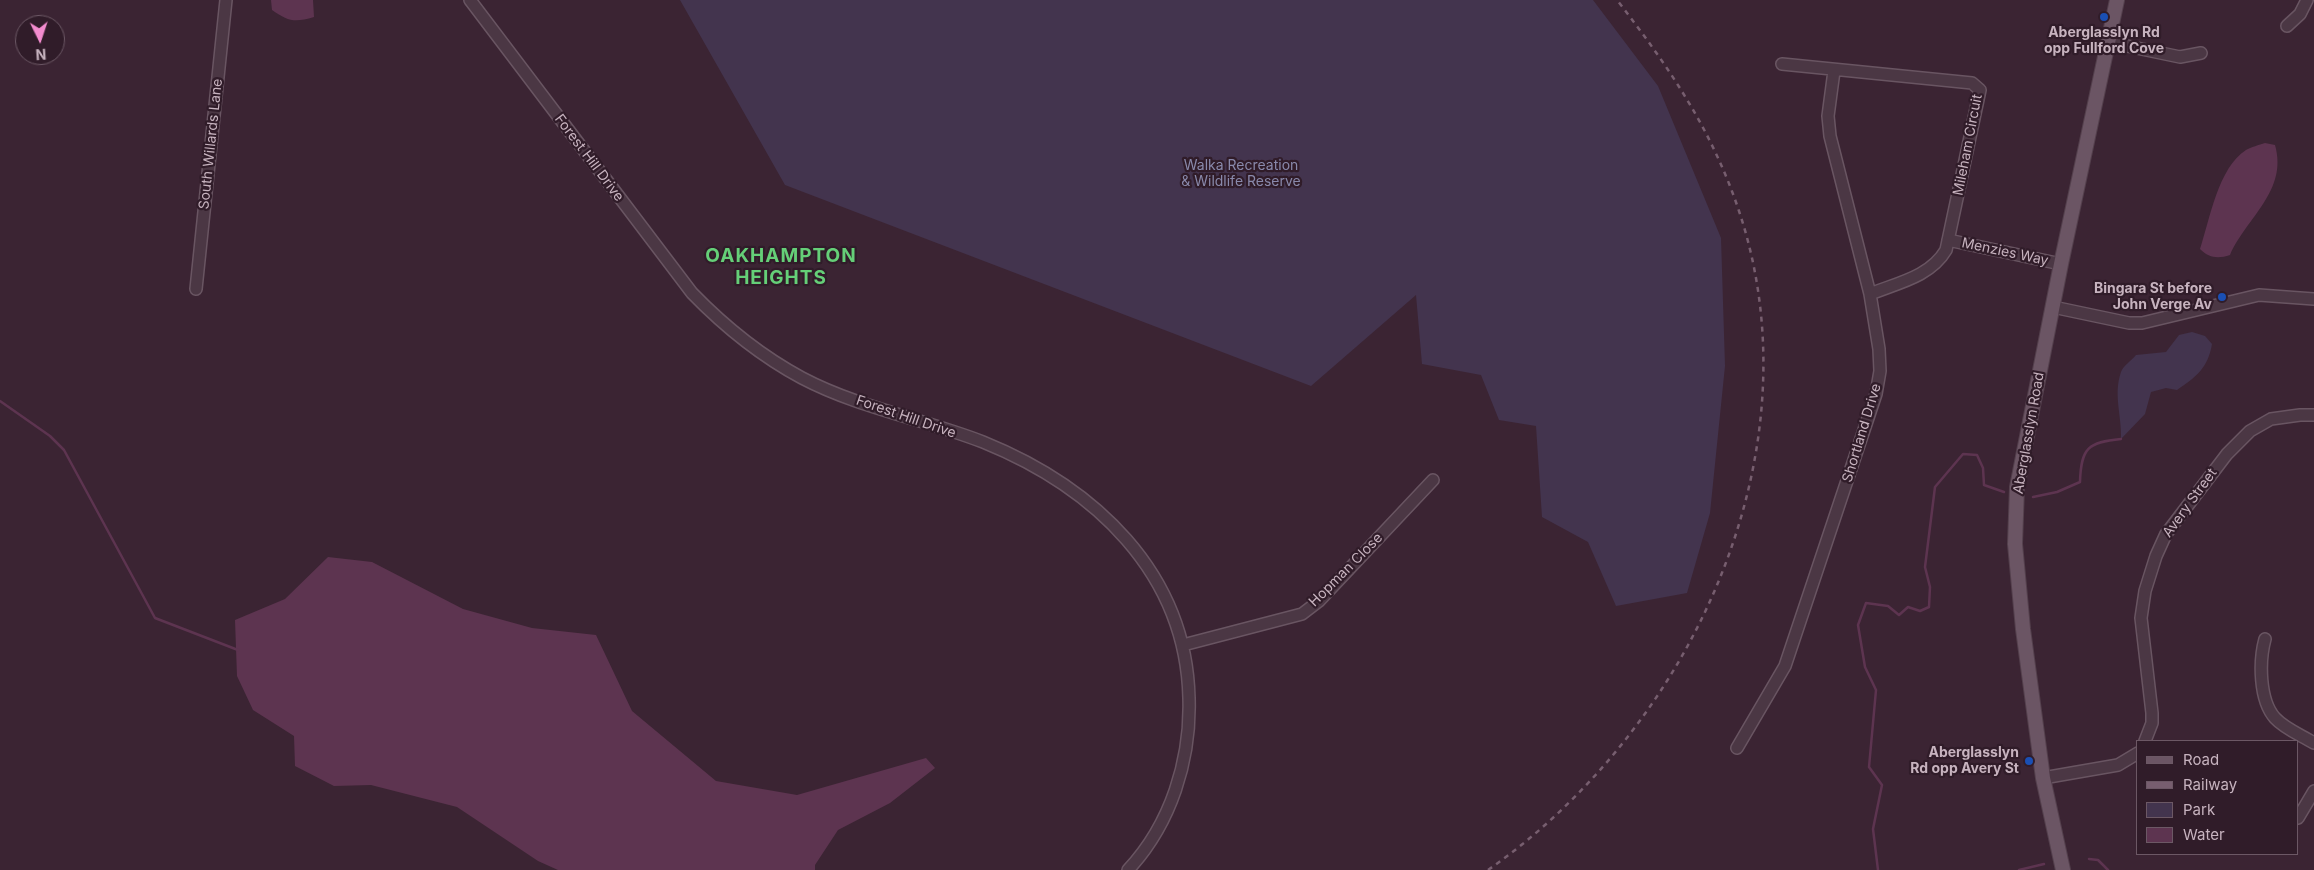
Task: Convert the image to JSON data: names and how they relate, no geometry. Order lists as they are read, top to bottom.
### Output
{
  "streets": {
    "main road": ["Aberglasslyn Road"],
    "street": [
      "South Willards Lane",
      "Mileham Circuit",
      "Forest Hill Drive",
      "Menzies Way",
      "Shortland Drive",
      "Avery Street",
      "Hopman Close"
    ]
  },
  "crossings": [
    ["Mileham Circuit", "Menzies Way"],
    ["Mileham Circuit", "Shortland Drive"],
    ["Forest Hill Drive", "Hopman Close"],
    ["Menzies Way", "Aberglasslyn Road"]
  ],
  "districts": ["OAKHAMPTON HEIGHTS"],
  "parks": ["Walka Recreation & Wildlife Reserve"],
  "places": ["Aberglasslyn Rd opp Fullford Cove", "Bingara St before John Verge Av", "Aberglasslyn Rd opp Avery St"],
  "legend": [
    "Road",
    "Railway",
    "Park",
    "Water"
  ],
  "north": "bottom"
}
